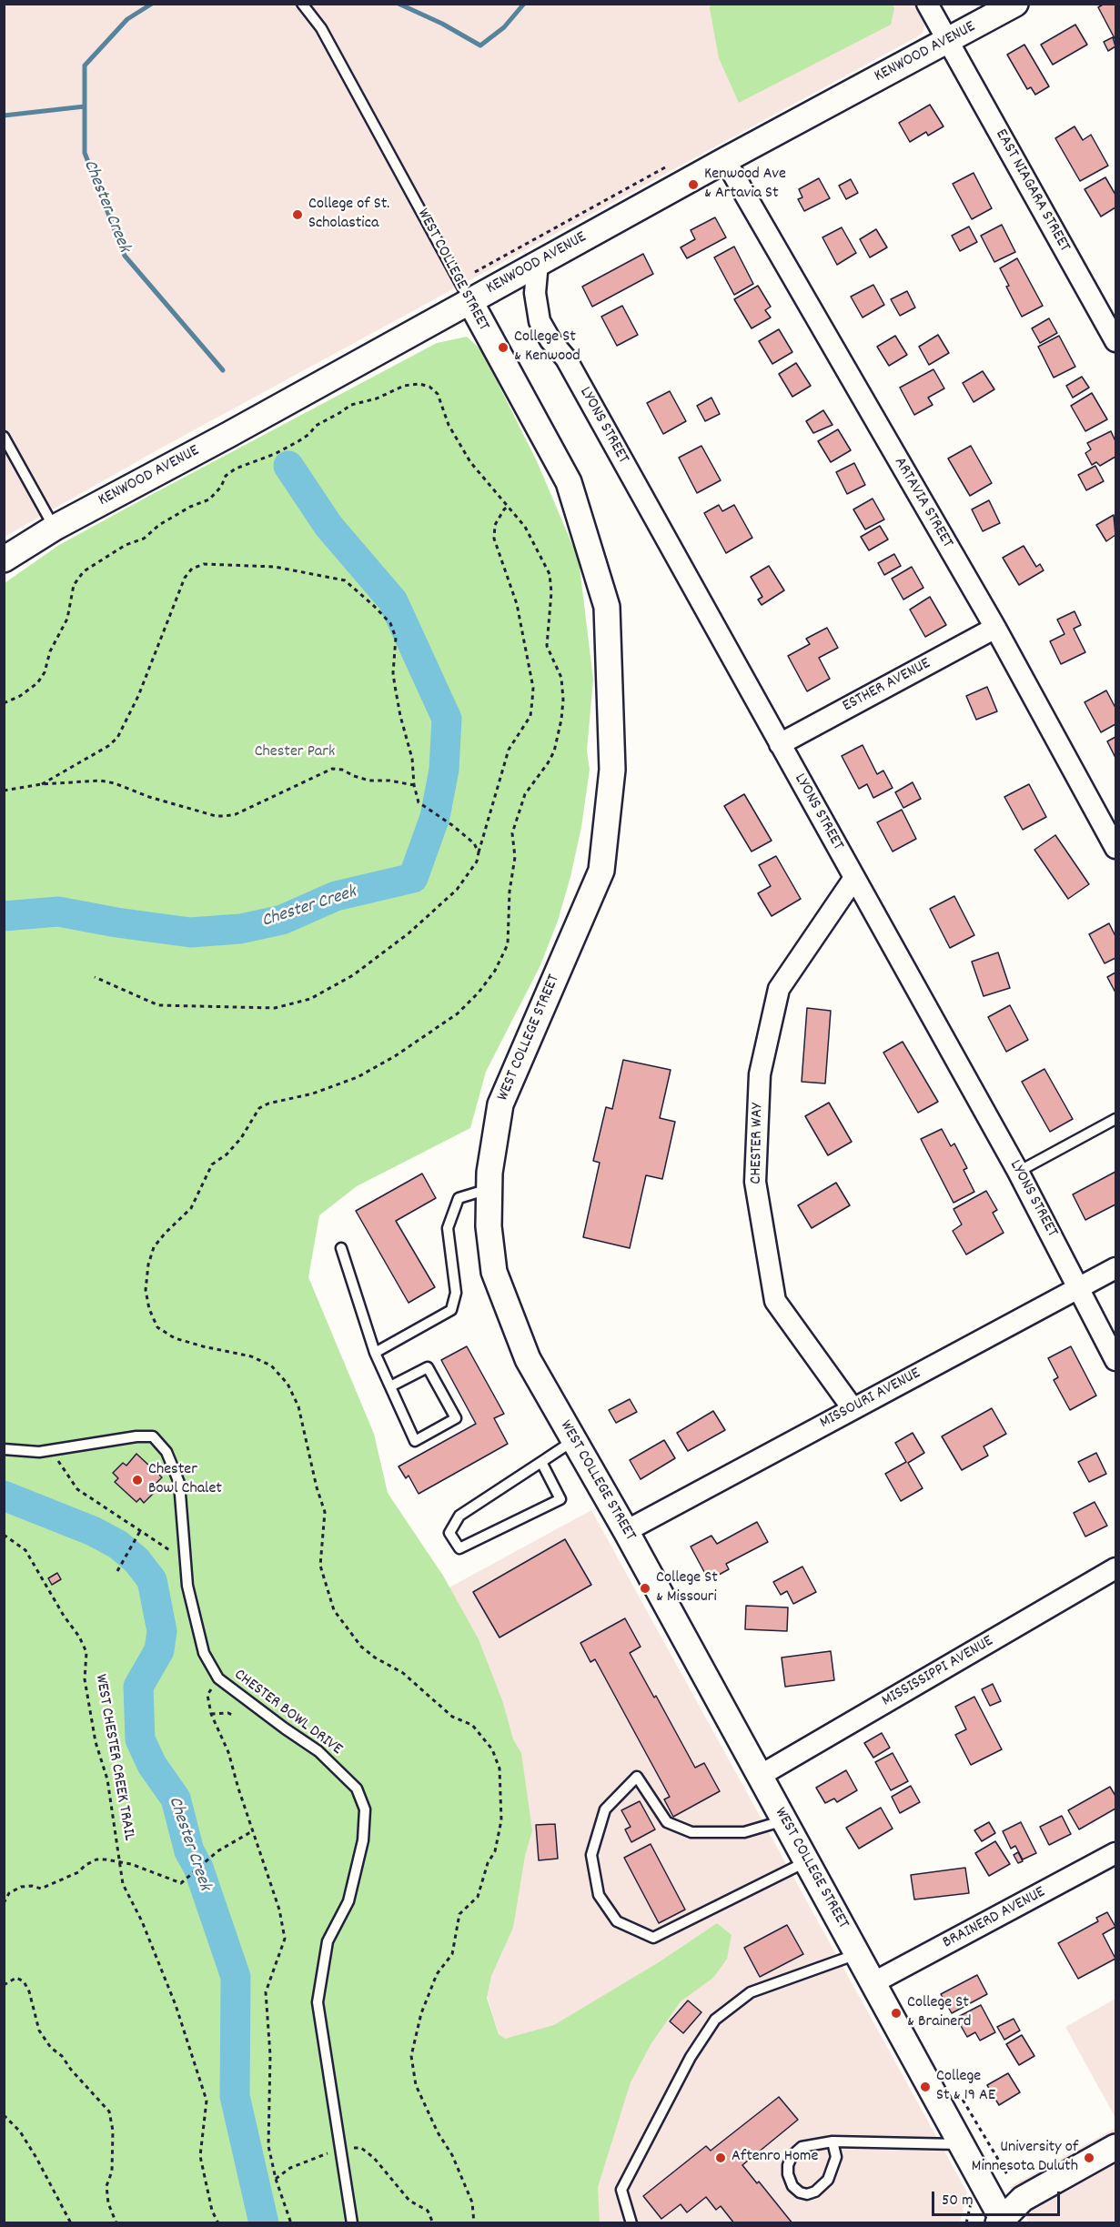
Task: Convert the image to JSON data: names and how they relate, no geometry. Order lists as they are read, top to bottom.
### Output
{
  "streets": {
    "street": [
      "KENWOOD AVENUE",
      "EAST NIAGARA STREET",
      "WEST COLLEGE STREET",
      "LYONS STREET",
      "ARTAVIA STREET",
      "ESTHER AVENUE",
      "CHESTER WAY",
      "MISSOURI AVENUE",
      "MISSISSIPPI AVENUE",
      "BRAINERD AVENUE"
    ],
    "lane": ["CHESTER BOWL DRIVE"],
    "path": ["WEST CHESTER CREEK TRAIL"]
  },
  "crossings": [
    ["KENWOOD AVENUE", "EAST NIAGARA STREET"],
    ["KENWOOD AVENUE", "WEST COLLEGE STREET"],
    ["KENWOOD AVENUE", "LYONS STREET"],
    ["KENWOOD AVENUE", "ARTAVIA STREET"],
    ["WEST COLLEGE STREET", "MISSOURI AVENUE"],
    ["WEST COLLEGE STREET", "MISSISSIPPI AVENUE"],
    ["WEST COLLEGE STREET", "BRAINERD AVENUE"],
    ["LYONS STREET", "ESTHER AVENUE"],
    ["LYONS STREET", "CHESTER WAY"],
    ["LYONS STREET", "MISSOURI AVENUE"],
    ["ARTAVIA STREET", "ESTHER AVENUE"],
    ["CHESTER WAY", "MISSOURI AVENUE"]
  ],
  "water": ["Chester Creek"],
  "parks": ["Chester Park"],
  "places": [
    "Kenwood Ave & Artavia St",
    "College of St. Scholastica",
    "College St & Kenwood",
    "Chester Bowl Chalet",
    "College St & Missouri",
    "College St & Brainerd",
    "College St & 19 AE",
    "Aftenro Home",
    "University of Minnesota Duluth"
  ],
  "scale_bar": "50 m"
}
